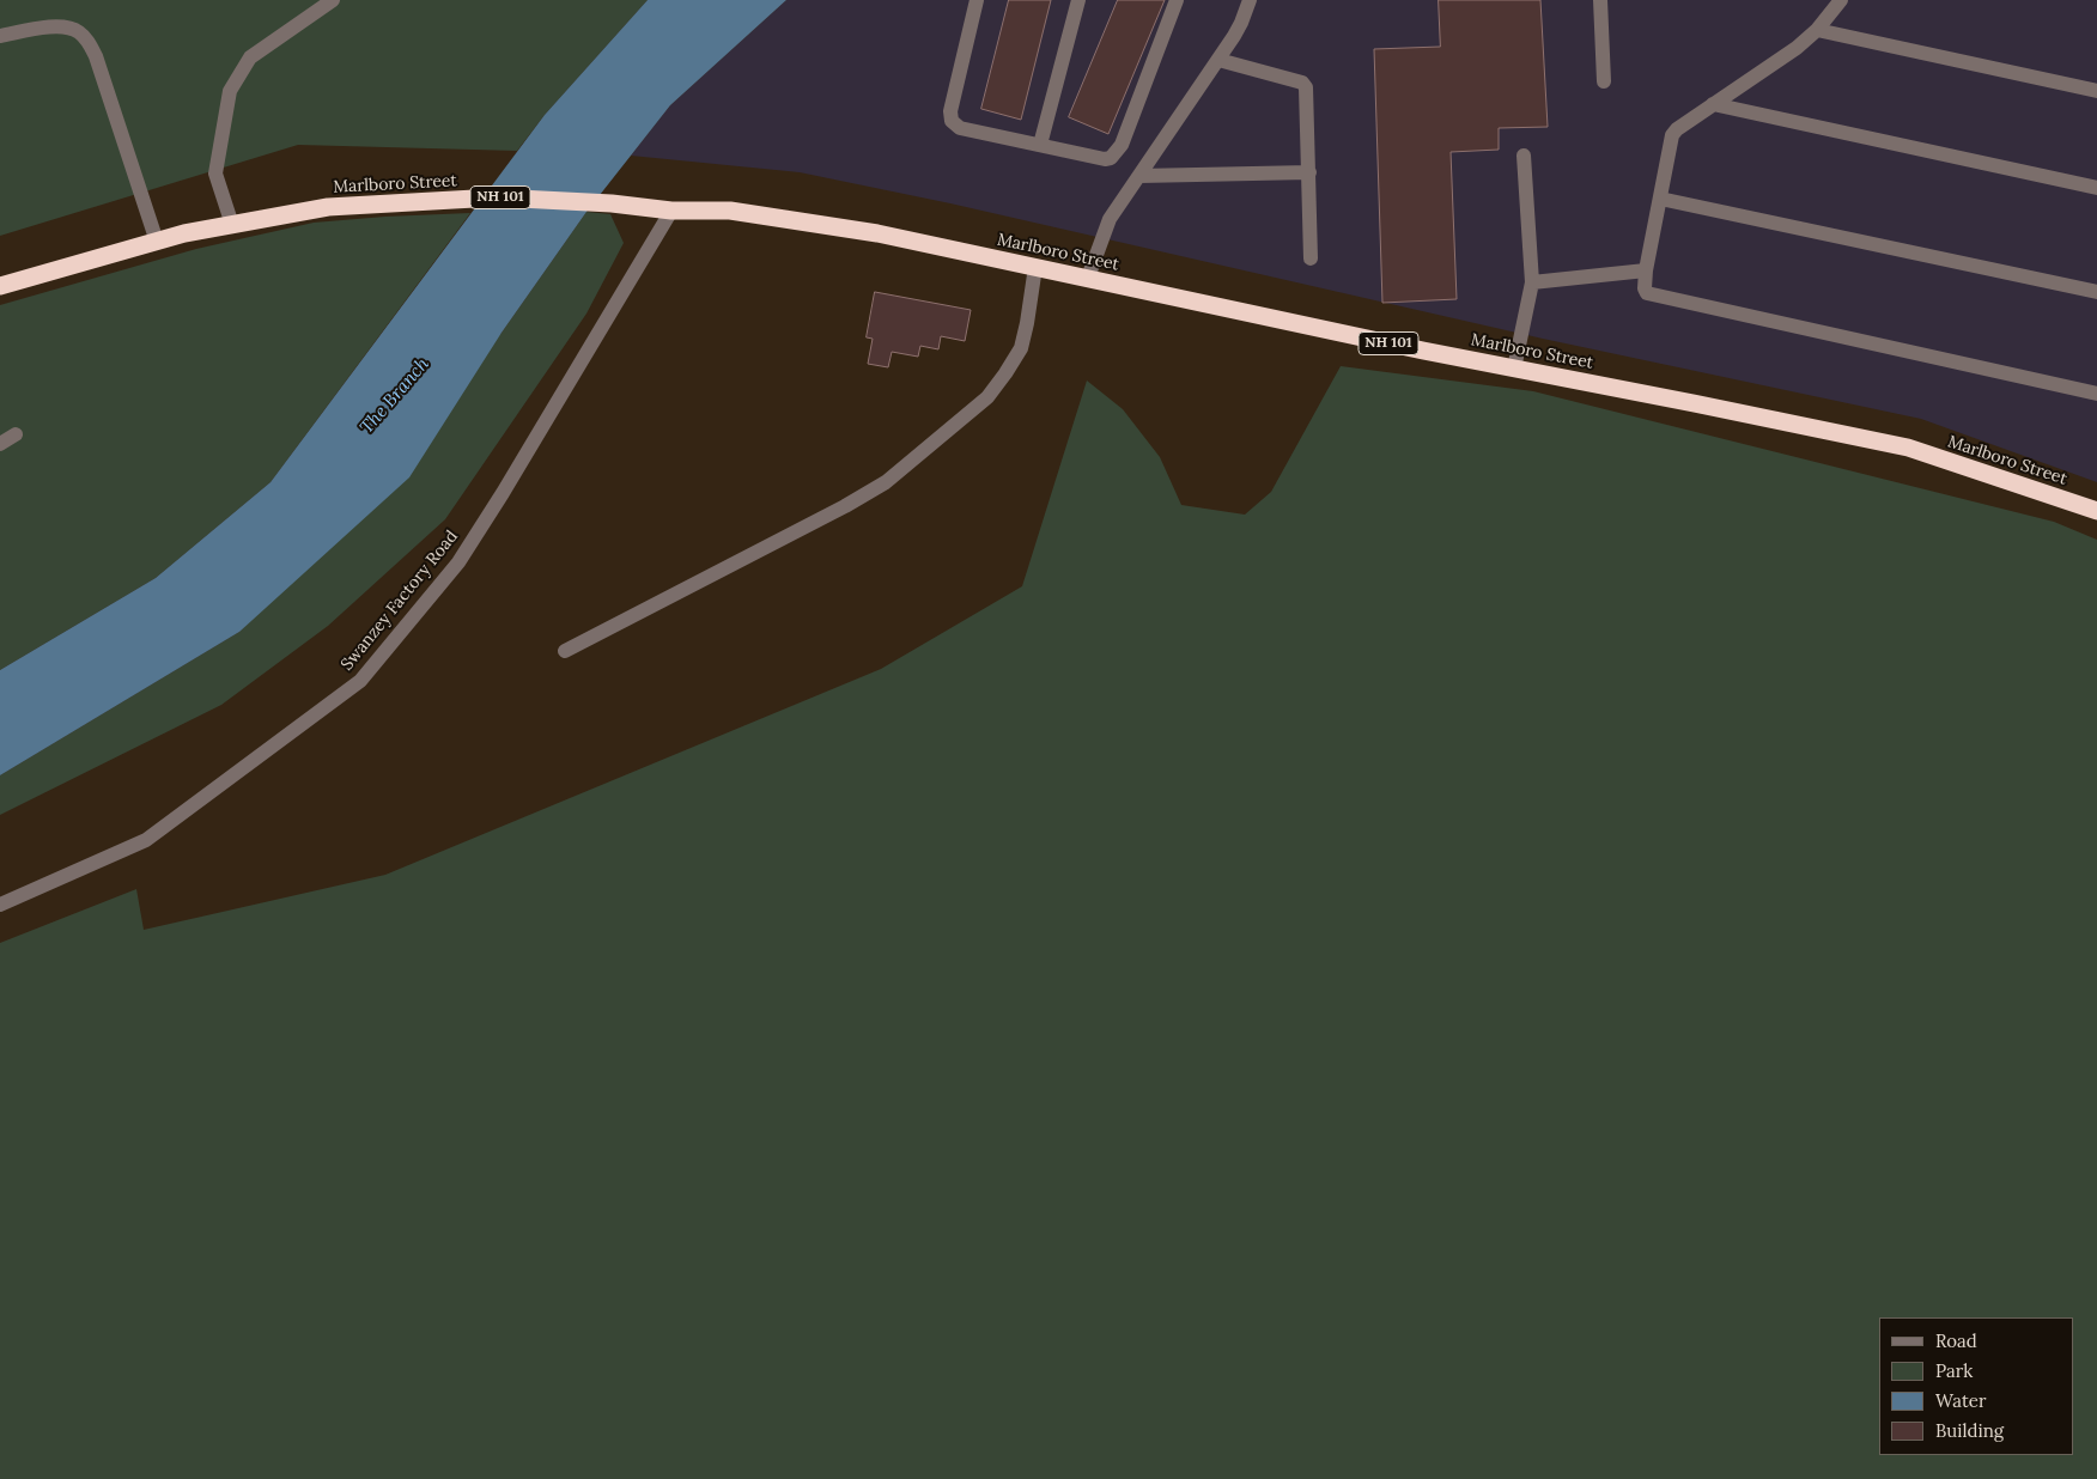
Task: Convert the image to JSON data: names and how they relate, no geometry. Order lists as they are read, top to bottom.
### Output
{
  "streets": {
    "highway": ["Marlboro Street", "NH 101"],
    "street": ["Swanzey Factory Road"]
  },
  "crossings": [
    ["Marlboro Street", "Swanzey Factory Road"]
  ],
  "water": ["The Branch"],
  "legend": [
    "Road",
    "Park",
    "Water",
    "Building"
  ]
}
